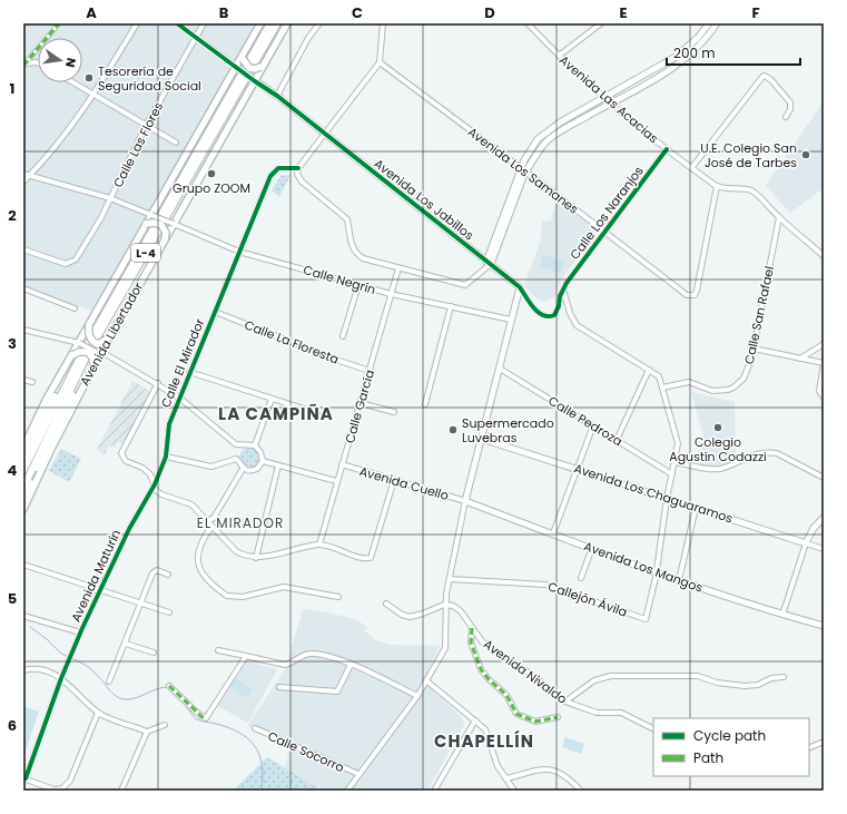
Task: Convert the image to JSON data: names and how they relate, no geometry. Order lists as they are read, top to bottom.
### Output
{
  "streets": {
    "main road": ["L-4", "Avenida Libertador"],
    "street": [
      "Avenida Las Acacias",
      "Calle Las Flores",
      "Avenida Los Samanes",
      "Avenida Los Jabillos",
      "Calle Los Naranjos",
      "Calle Negrín",
      "Calle San Rafael",
      "Calle La Floresta",
      "Calle El Mirador",
      "Calle García",
      "Calle Pedroza",
      "Avenida Cuello",
      "Avenida Los Chaguaramos",
      "Avenida Los Mangos",
      "Avenida Maturín",
      "Callejón Ávila",
      "Avenida Nivaldo",
      "Calle Socorro"
    ]
  },
  "crossings": [
    ["Avenida Las Acacias", "Avenida Los Samanes"],
    ["Avenida Las Acacias", "Calle Los Naranjos"],
    ["Avenida Las Acacias", "Calle San Rafael"],
    ["Avenida Los Samanes", "Calle Los Naranjos"],
    ["Avenida Los Jabillos", "Calle Los Naranjos"],
    ["Avenida Los Jabillos", "Avenida Libertador"],
    ["L-4", "Avenida Libertador"],
    ["Calle Negrín", "Avenida Libertador"],
    ["Calle Negrín", "Calle El Mirador"],
    ["Calle Negrín", "Calle García"],
    ["Calle La Floresta", "Calle El Mirador"],
    ["Calle La Floresta", "Calle García"],
    ["Calle El Mirador", "Avenida Maturín"],
    ["Calle García", "Avenida Cuello"],
    ["Avenida Cuello", "Avenida Los Mangos"],
    ["Avenida Los Mangos", "Callejón Ávila"]
  ],
  "districts": ["LA CAMPIÑA", "EL MIRADOR", "CHAPELLÍN"],
  "places": [
    "Tesorería de Seguridad Social",
    "U.E. Colegio San José de Tarbes",
    "Grupo ZOOM",
    "Colegio Agustín Codazzi",
    "Supermercado Luvebras"
  ],
  "legend": ["Cycle path", "Path"],
  "scale_bar": "200 m",
  "north": "right",
  "grid": {
    "columns": [
      "A",
      "B",
      "C",
      "D",
      "E",
      "F"
    ],
    "rows": [
      "1",
      "2",
      "3",
      "4",
      "5",
      "6"
    ]
  }
}
